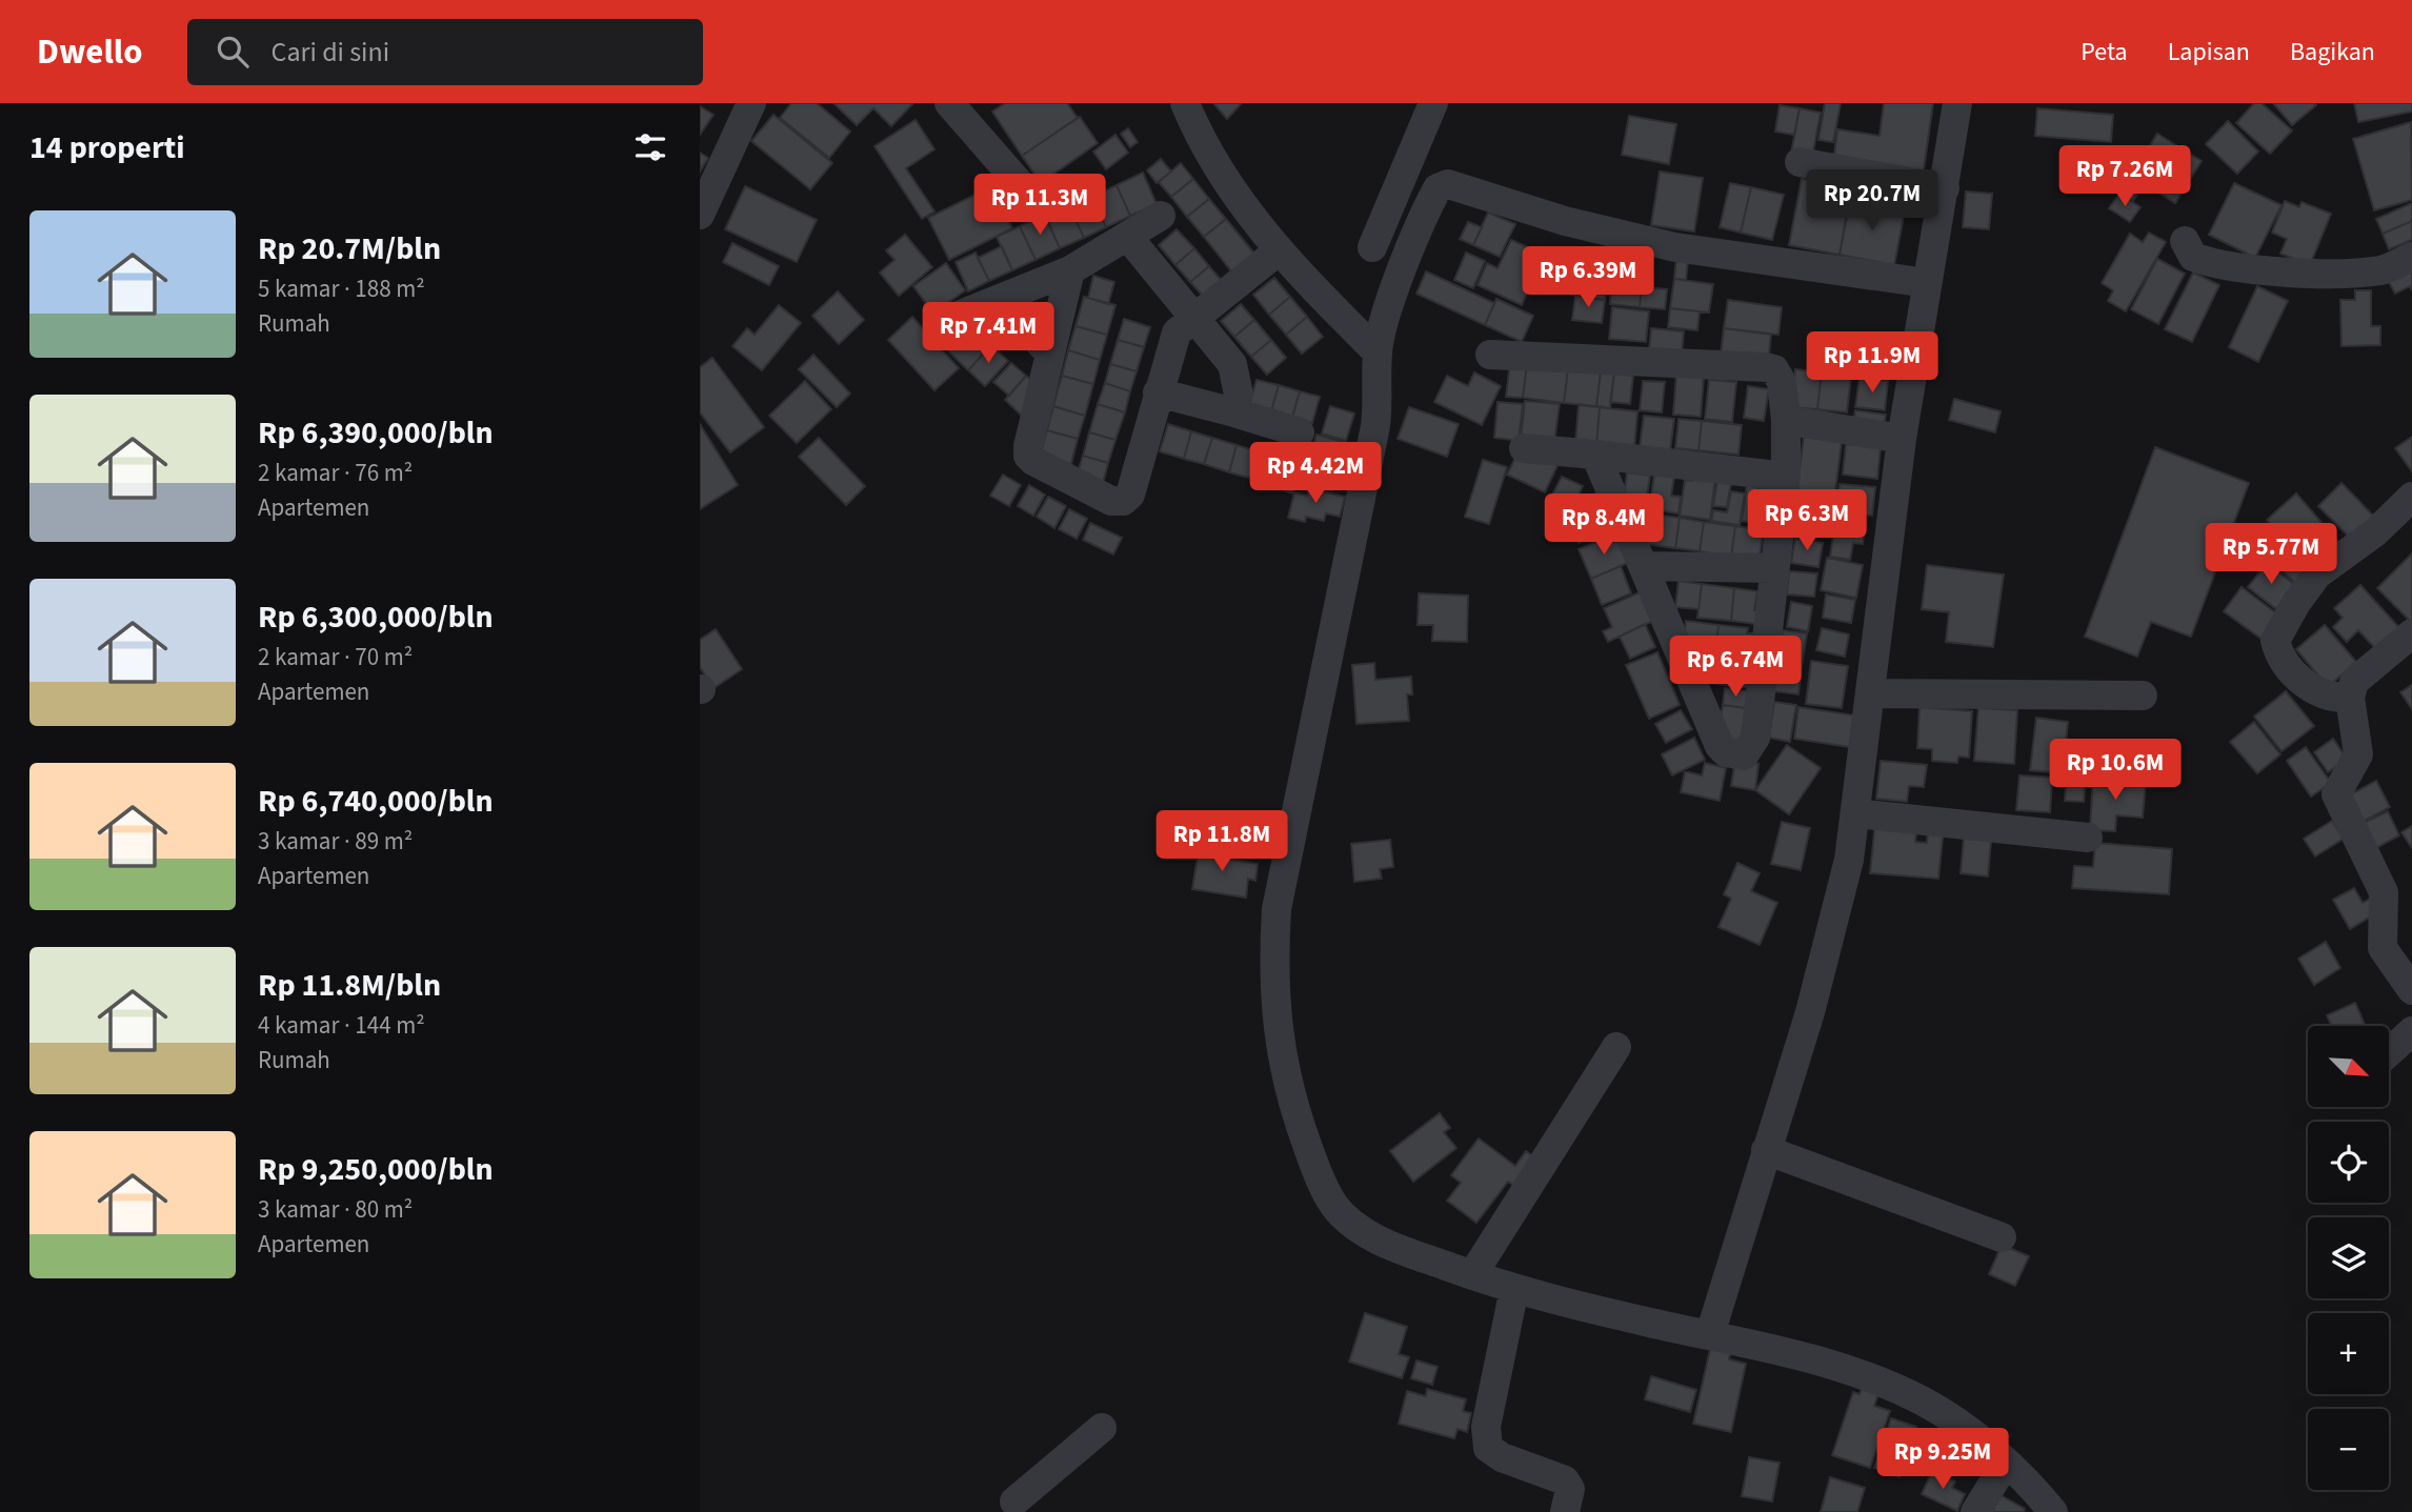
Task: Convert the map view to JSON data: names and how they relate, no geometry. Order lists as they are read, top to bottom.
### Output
{
  "north": "bottom right",
  "page": {
    "header": "Dwello",
    "search": "Cari di sini",
    "nav": ["Peta", "Lapisan", "Bagikan"],
    "heading": "14 properti",
    "price": [
      "Rp 7.26M",
      "Rp 20.7M",
      "Rp 11.3M",
      "Rp 6.39M",
      "Rp 7.41M",
      "Rp 11.9M",
      "Rp 4.42M",
      "Rp 6.3M",
      "Rp 8.4M",
      "Rp 5.77M",
      "Rp 6.74M",
      "Rp 10.6M",
      "Rp 11.8M",
      "Rp 9.25M"
    ],
    "list": [
      {
        "name": "Rp 20.7M/bln",
        "note": "5 kamar · 188 m² · Rumah"
      },
      {
        "name": "Rp 6,390,000/bln",
        "note": "2 kamar · 76 m² · Apartemen"
      },
      {
        "name": "Rp 6,300,000/bln",
        "note": "2 kamar · 70 m² · Apartemen"
      },
      {
        "name": "Rp 6,740,000/bln",
        "note": "3 kamar · 89 m² · Apartemen"
      },
      {
        "name": "Rp 11.8M/bln",
        "note": "4 kamar · 144 m² · Rumah"
      },
      {
        "name": "Rp 9,250,000/bln",
        "note": "3 kamar · 80 m² · Apartemen"
      }
    ],
    "map_buttons": ["+", "−"]
  }
}
